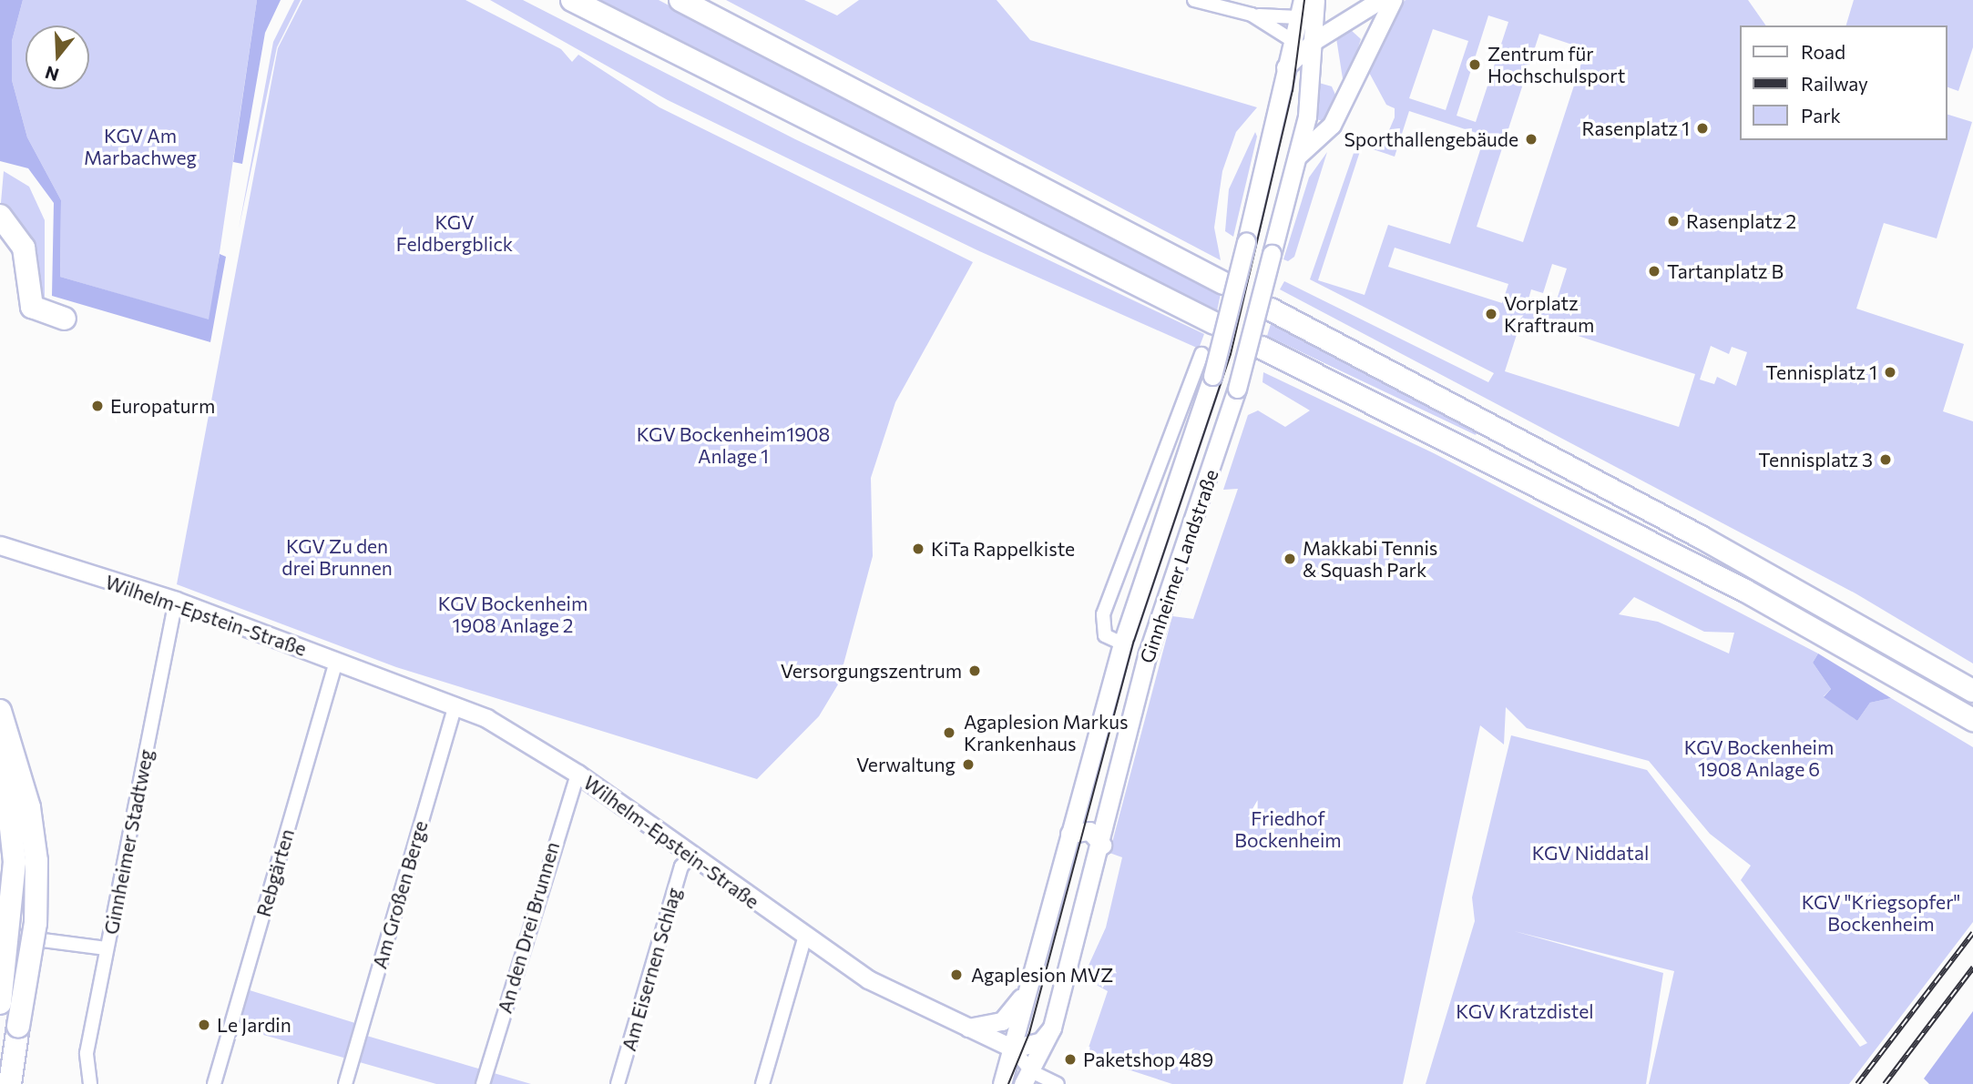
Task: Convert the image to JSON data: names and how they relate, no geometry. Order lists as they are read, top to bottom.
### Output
{
  "streets": {
    "main road": ["Ginnheimer Landstraße", "Wilhelm-Epstein-Straße"],
    "street": [
      "Ginnheimer Stadtweg",
      "Rebgärten",
      "Am Großen Berge",
      "An den Drei Brunnen",
      "Am Eisernen Schlag"
    ]
  },
  "crossings": [
    ["Ginnheimer Landstraße", "Wilhelm-Epstein-Straße"],
    ["Wilhelm-Epstein-Straße", "Ginnheimer Stadtweg"],
    ["Wilhelm-Epstein-Straße", "Rebgärten"],
    ["Wilhelm-Epstein-Straße", "Am Großen Berge"],
    ["Wilhelm-Epstein-Straße", "An den Drei Brunnen"],
    ["Wilhelm-Epstein-Straße", "Am Eisernen Schlag"]
  ],
  "parks": [
    "KGV Am Marbachweg",
    "KGV Feldbergblick",
    "KGV Bockenheim1908 Anlage 1",
    "KGV Zu den drei Brunnen",
    "KGV Bockenheim 1908 Anlage 2",
    "KGV Bockenheim 1908 Anlage 6",
    "Friedhof Bockenheim",
    "KGV Niddatal",
    "KGV \"Kriegsopfer\" Bockenheim",
    "KGV Kratzdistel"
  ],
  "places": [
    "Zentrum für Hochschulsport",
    "Rasenplatz 1",
    "Sporthallengebäude",
    "Rasenplatz 2",
    "Tartanplatz B",
    "Vorplatz Kraftraum",
    "Tennisplatz 1",
    "Europaturm",
    "Tennisplatz 3",
    "KiTa Rappelkiste",
    "Makkabi Tennis & Squash Park",
    "Versorgungszentrum",
    "Agaplesion Markus Krankenhaus",
    "Verwaltung",
    "Agaplesion MVZ",
    "Le Jardin",
    "Paketshop 489"
  ],
  "legend": ["Road", "Railway", "Park"],
  "north": "bottom"
}
